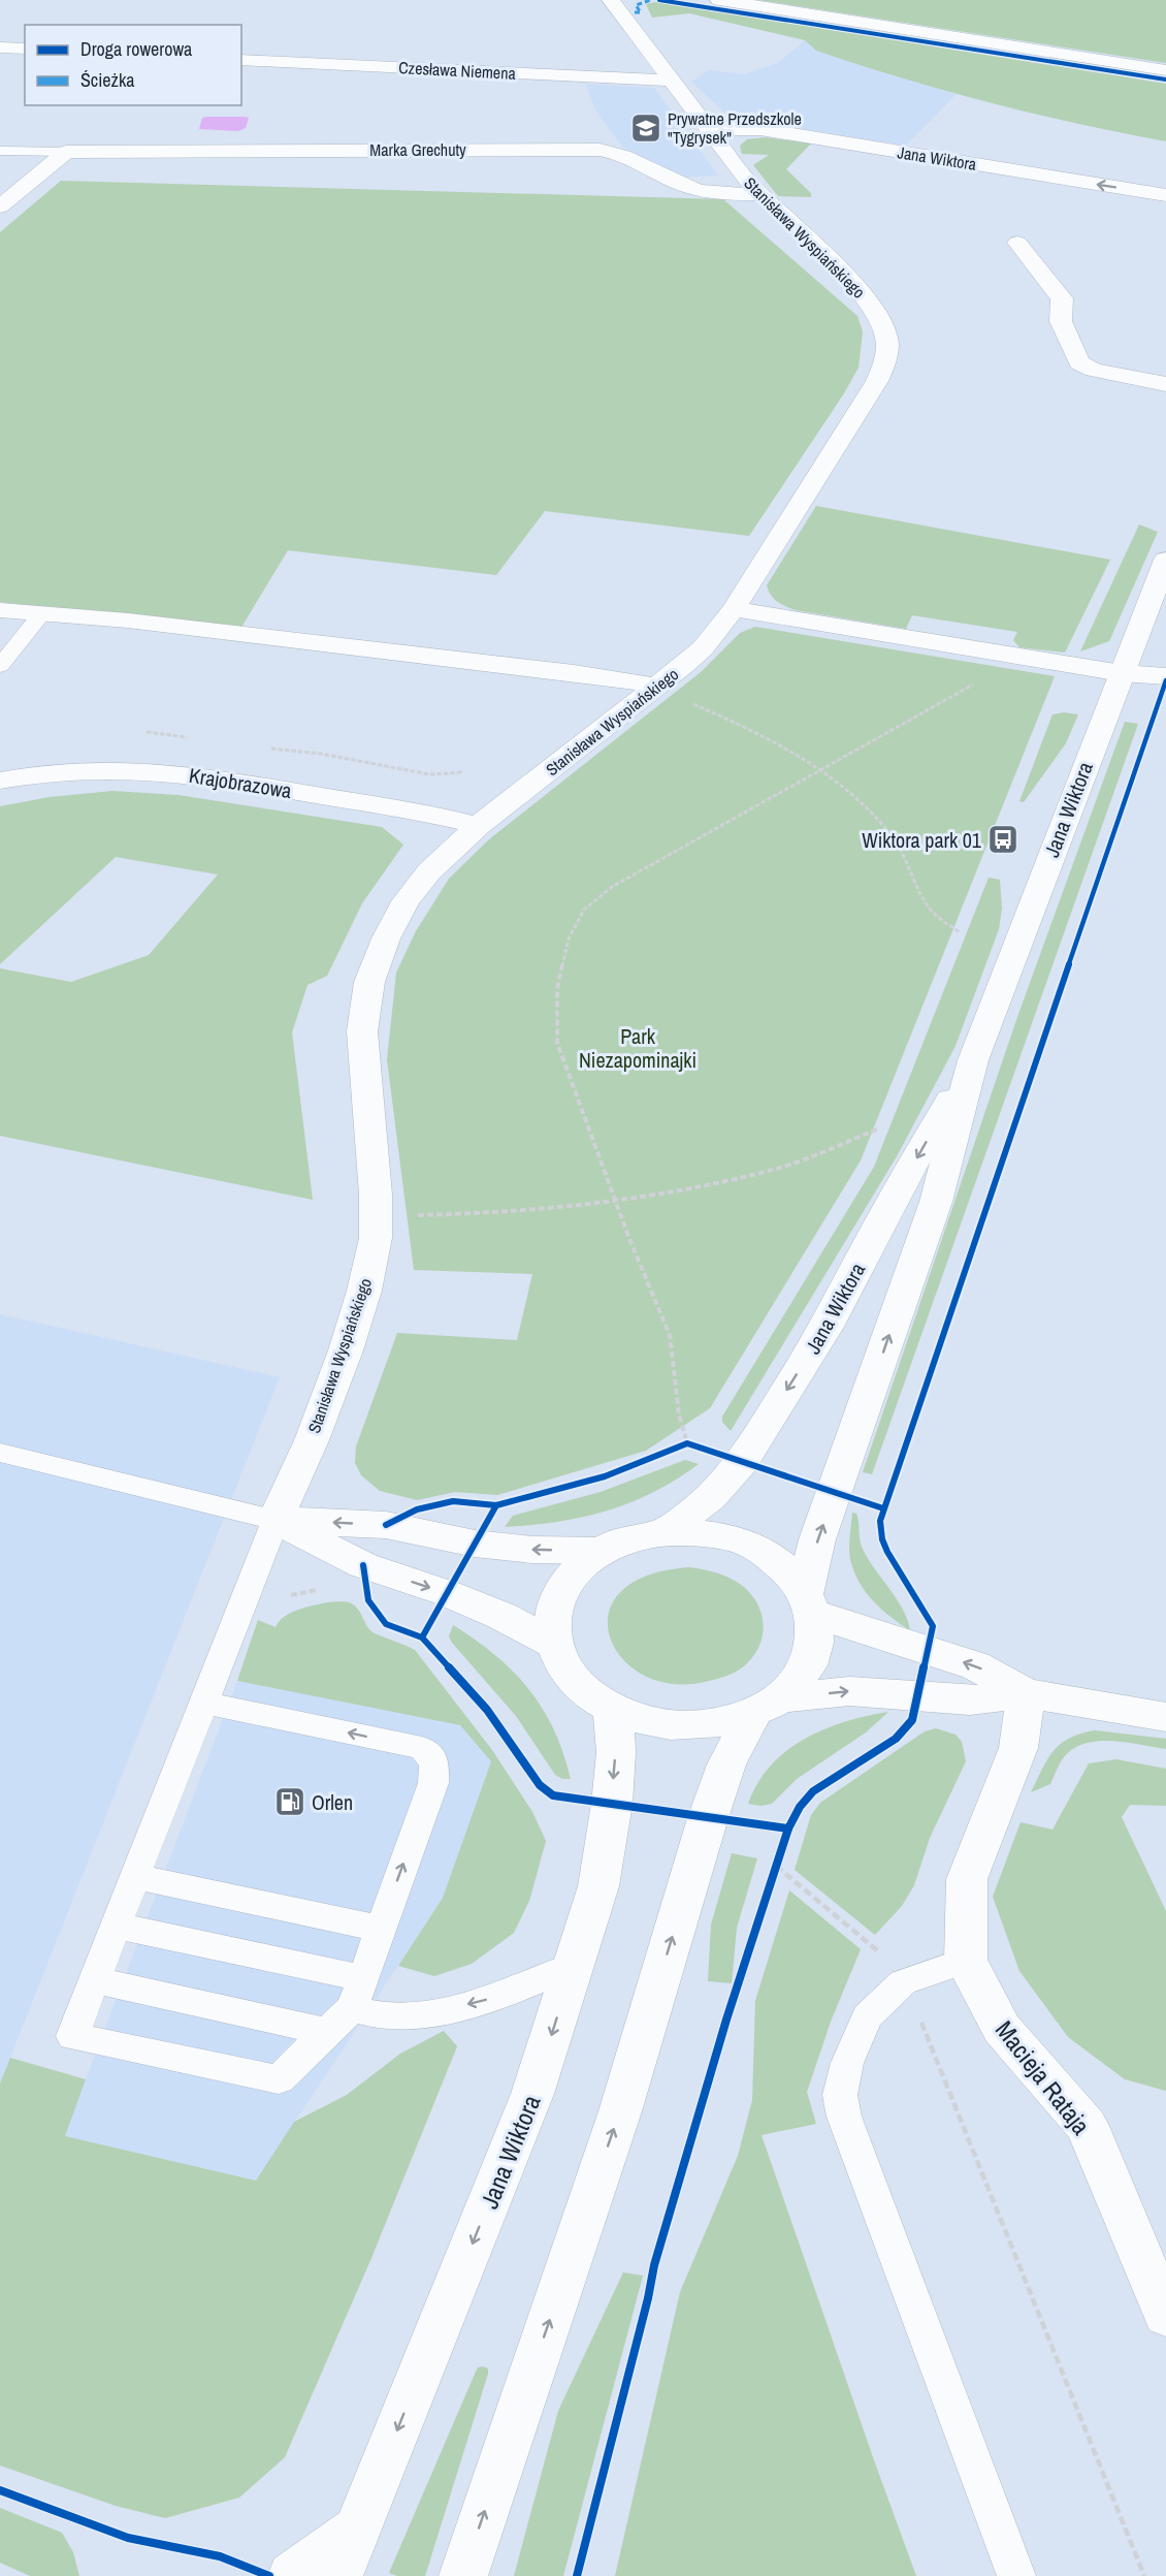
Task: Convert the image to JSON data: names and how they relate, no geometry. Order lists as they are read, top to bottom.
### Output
{
  "streets": {
    "street": [
      "Czesława Niemena",
      "Marka Grechuty",
      "Jana Wiktora",
      "Stanisława Wyspiańskiego",
      "Krajobrazowa",
      "Macieja Rataja"
    ]
  },
  "crossings": [
    ["Czesława Niemena", "Stanisława Wyspiańskiego"],
    ["Marka Grechuty", "Stanisława Wyspiańskiego"],
    ["Jana Wiktora", "Stanisława Wyspiańskiego"],
    ["Stanisława Wyspiańskiego", "Krajobrazowa"]
  ],
  "parks": ["Park Niezapominajki"],
  "places": {
    "school or university": ["Prywatne Przedszkole \"Tygrysek\""],
    "bus stop": ["Wiktora park 01"],
    "fuel station": ["Orlen"]
  },
  "legend": ["Droga rowerowa", "Ścieżka"]
}
